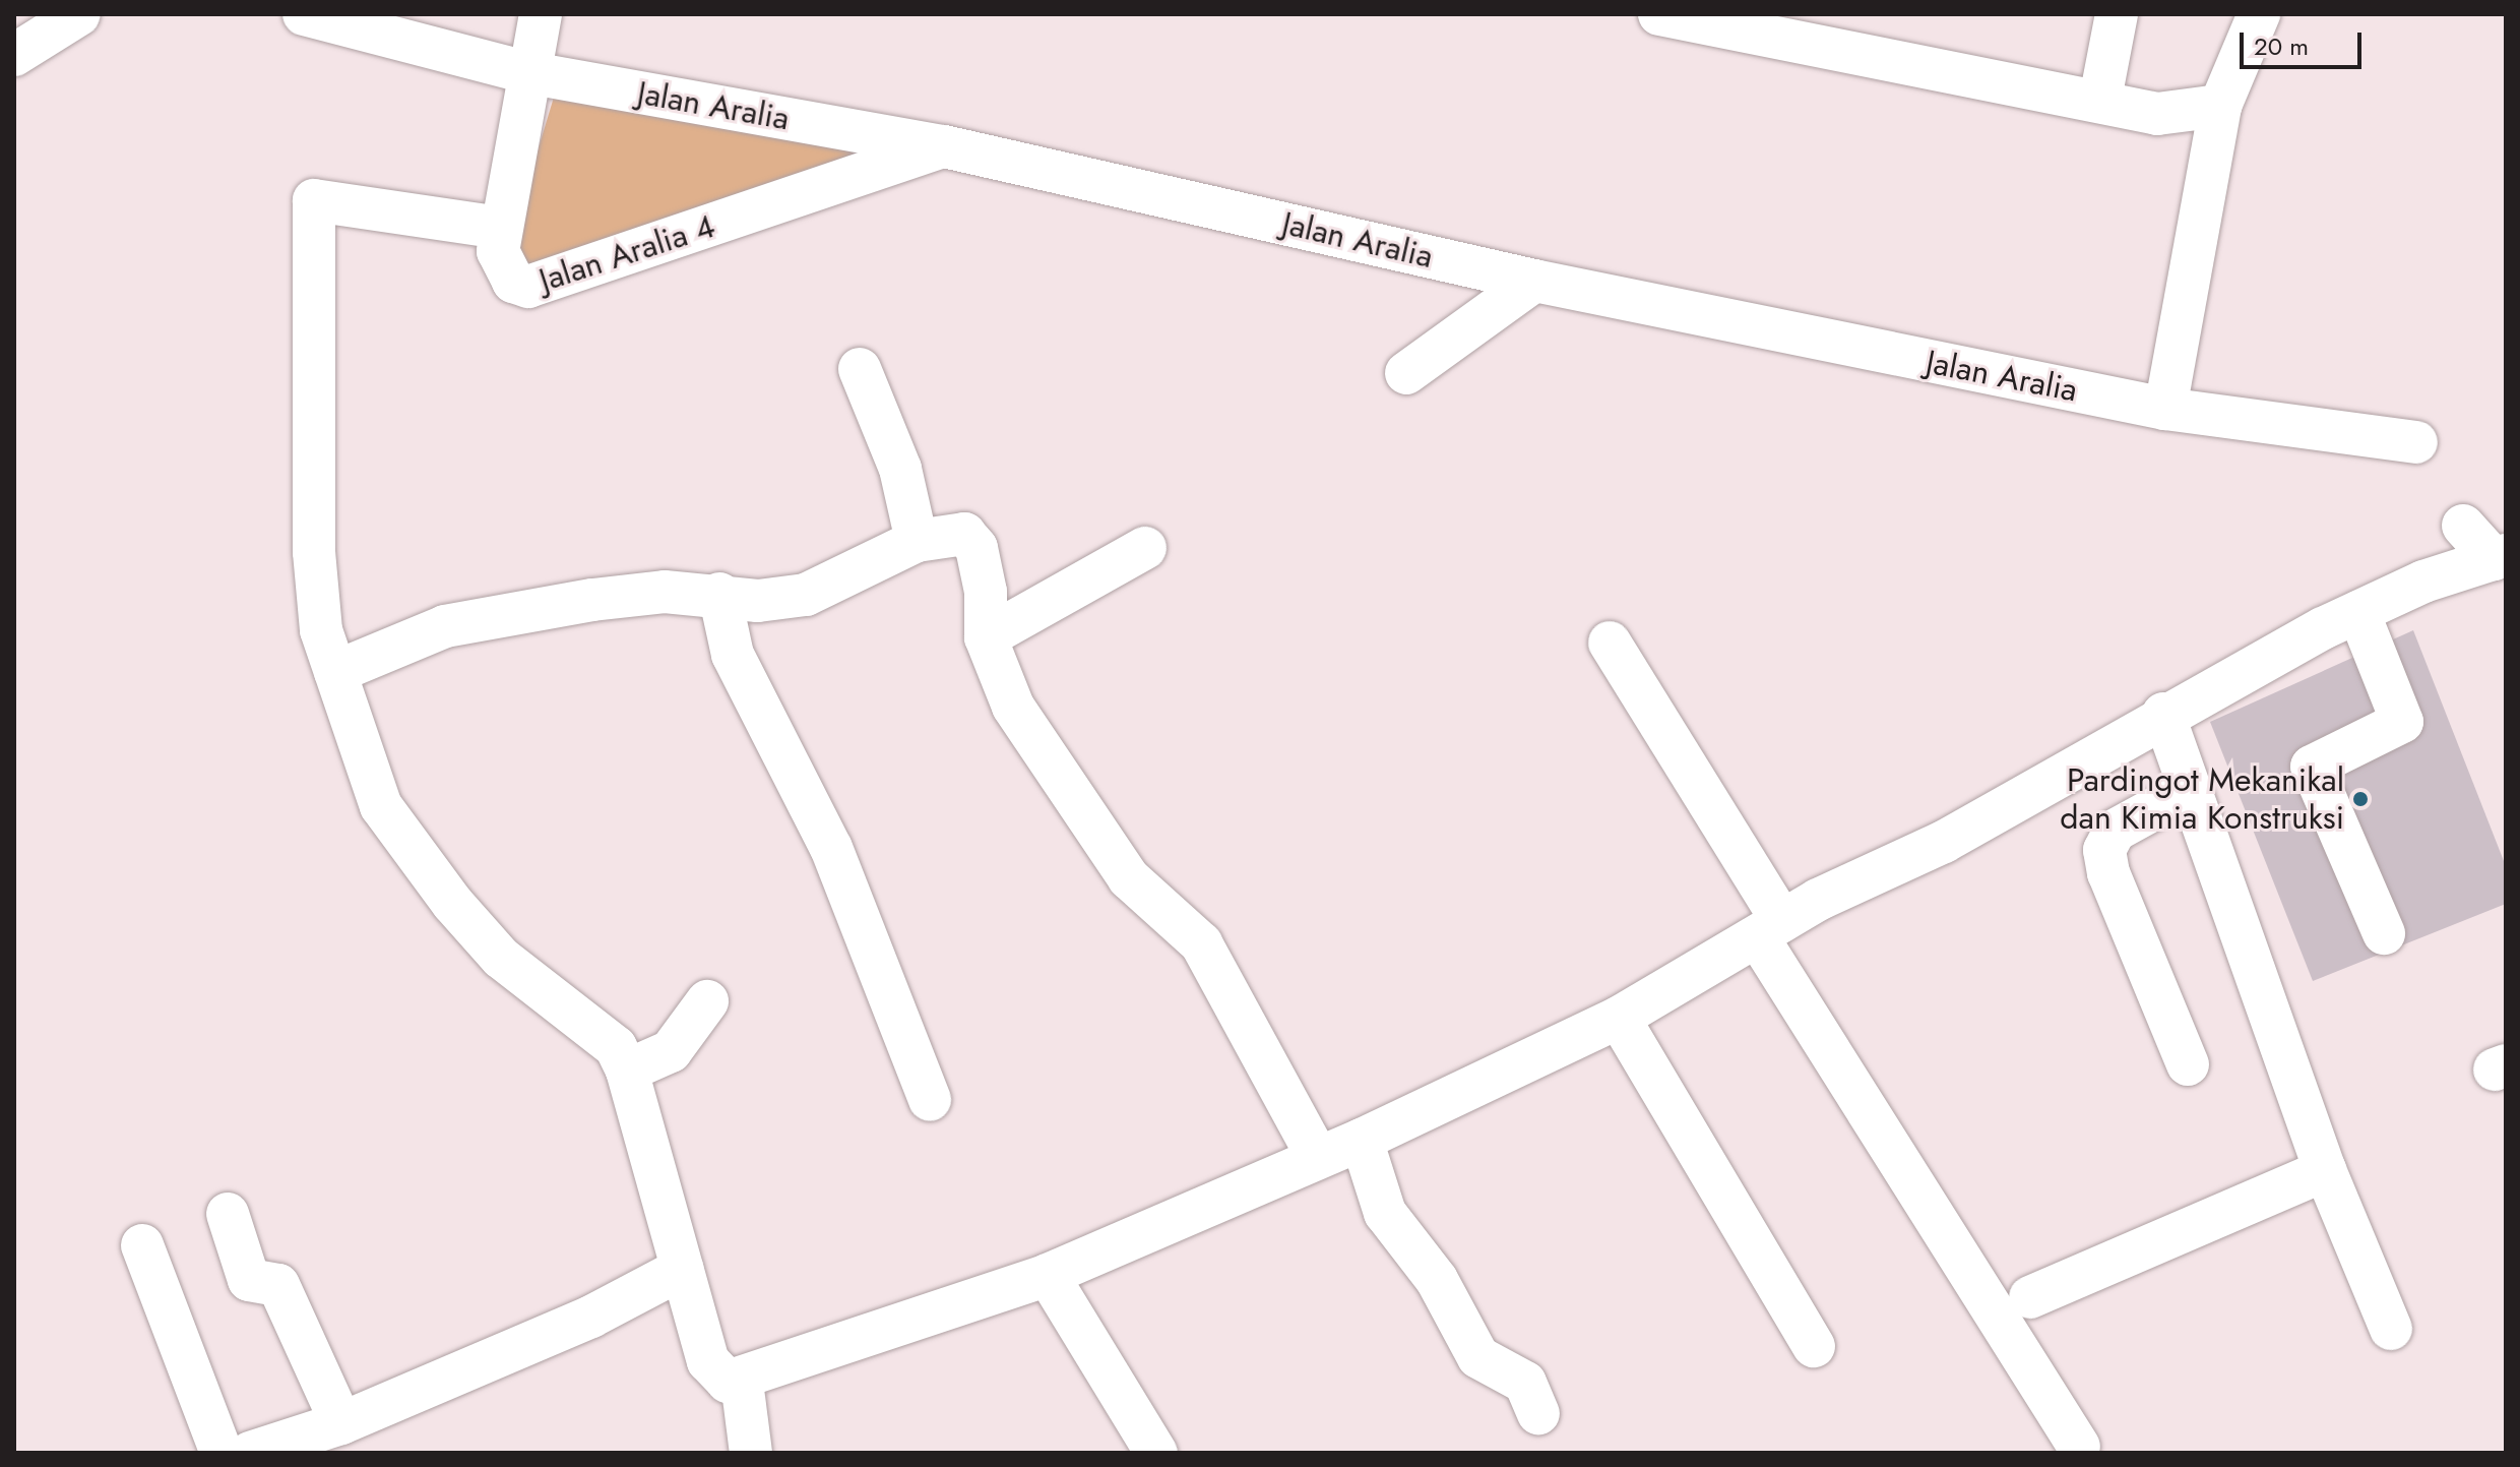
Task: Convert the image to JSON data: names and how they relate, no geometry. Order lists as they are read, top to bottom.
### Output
{
  "streets": {
    "street": ["Jalan Aralia", "Jalan Aralia 4"]
  },
  "crossings": [
    ["Jalan Aralia", "Jalan Aralia 4"]
  ],
  "places": ["Pardingot Mekanikal dan Kimia Konstruksi"],
  "scale_bar": "20 m"
}
